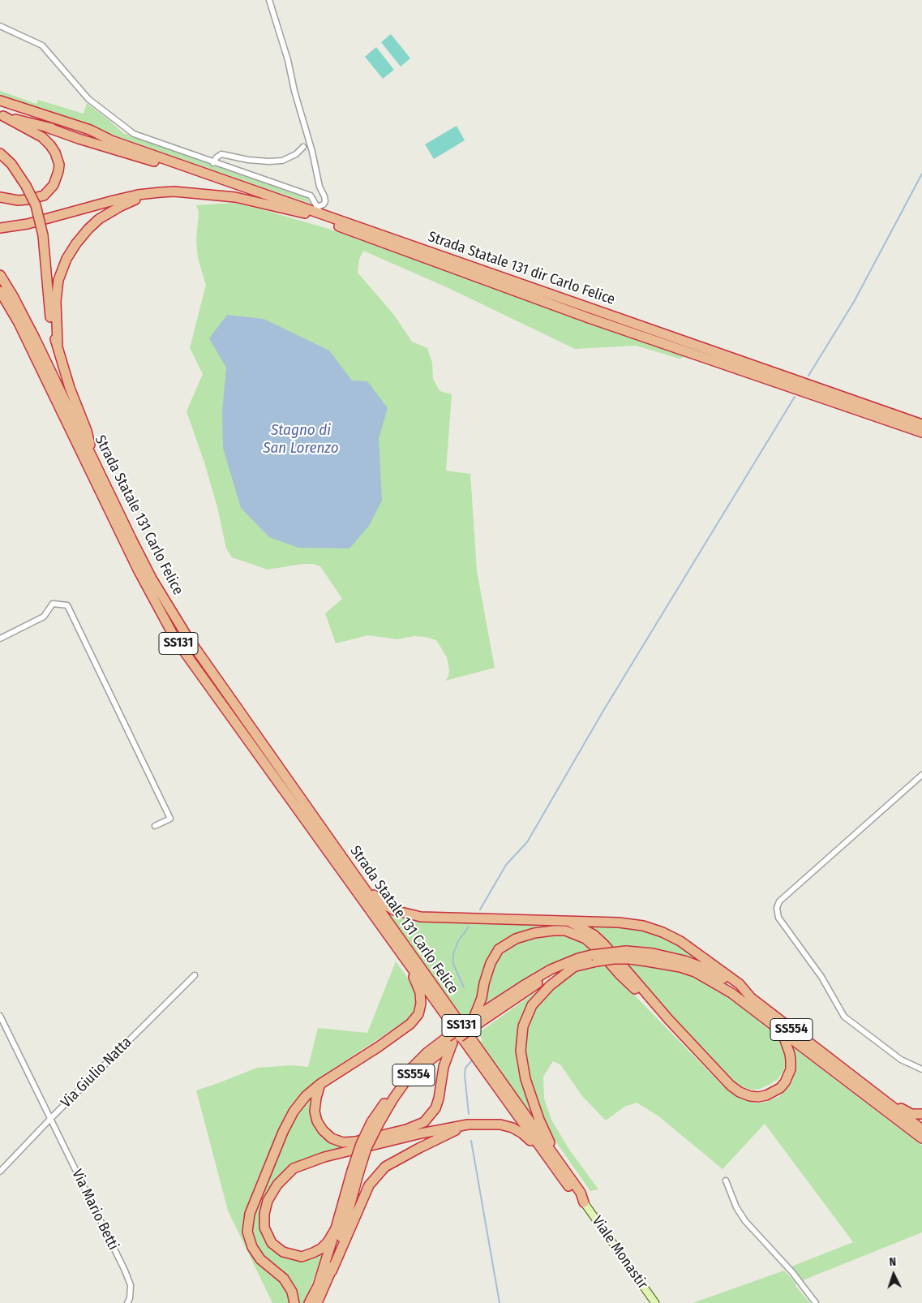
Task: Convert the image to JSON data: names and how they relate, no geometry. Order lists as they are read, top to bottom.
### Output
{
  "streets": {
    "highway": [
      "Strada Statale 131 dir Carlo Felice",
      "Strada Statale 131 Carlo Felice",
      "SS131",
      "SS554"
    ],
    "main road": ["Viale Monastir"],
    "street": ["Via Giulio Natta", "Via Mario Betti"]
  },
  "crossings": [
    ["Strada Statale 131 Carlo Felice", "Viale Monastir"],
    ["Via Giulio Natta", "Via Mario Betti"]
  ],
  "water": ["Stagno di San Lorenzo"],
  "north": "top"
}
